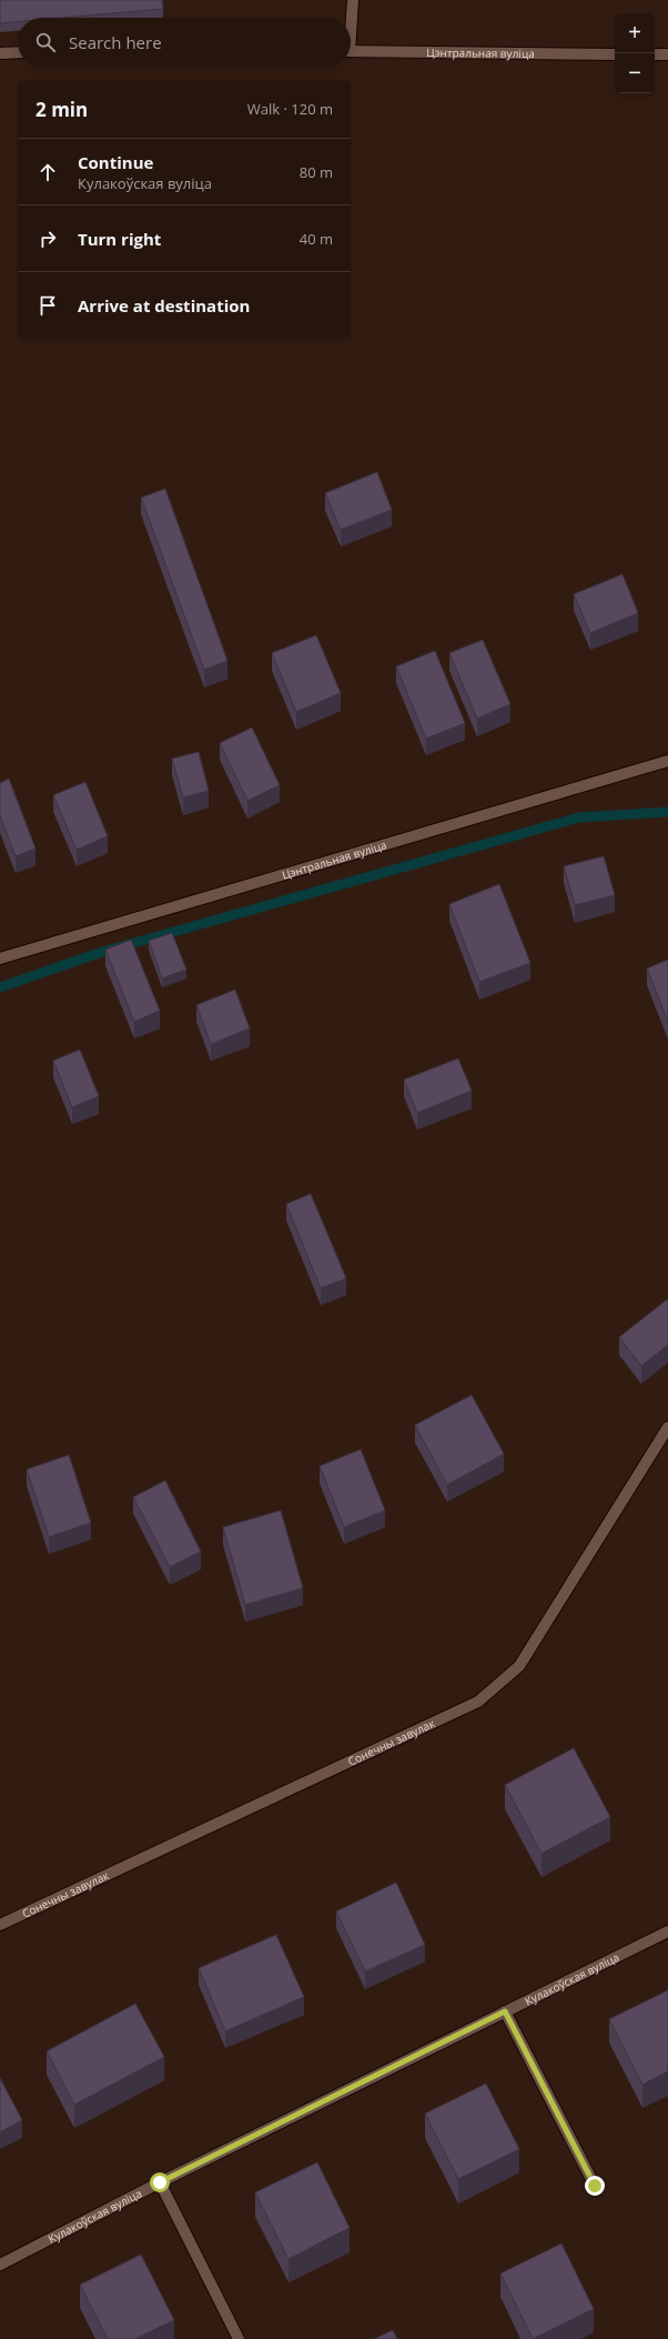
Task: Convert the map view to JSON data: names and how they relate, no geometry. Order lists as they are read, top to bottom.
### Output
{
  "streets": {
    "street": ["Цэнтральная вуліца", "Сонечны завулак", "Кулакоўская вуліца"]
  },
  "page": {
    "map_buttons": ["+", "−"],
    "search": "Search here",
    "heading": ["2 min", "Walk · 120 m"],
    "list": [
      ["Continue", "Кулакоўская вуліца", "80 m"],
      ["Turn right", "40 m"],
      "Arrive at destination"
    ]
  }
}
